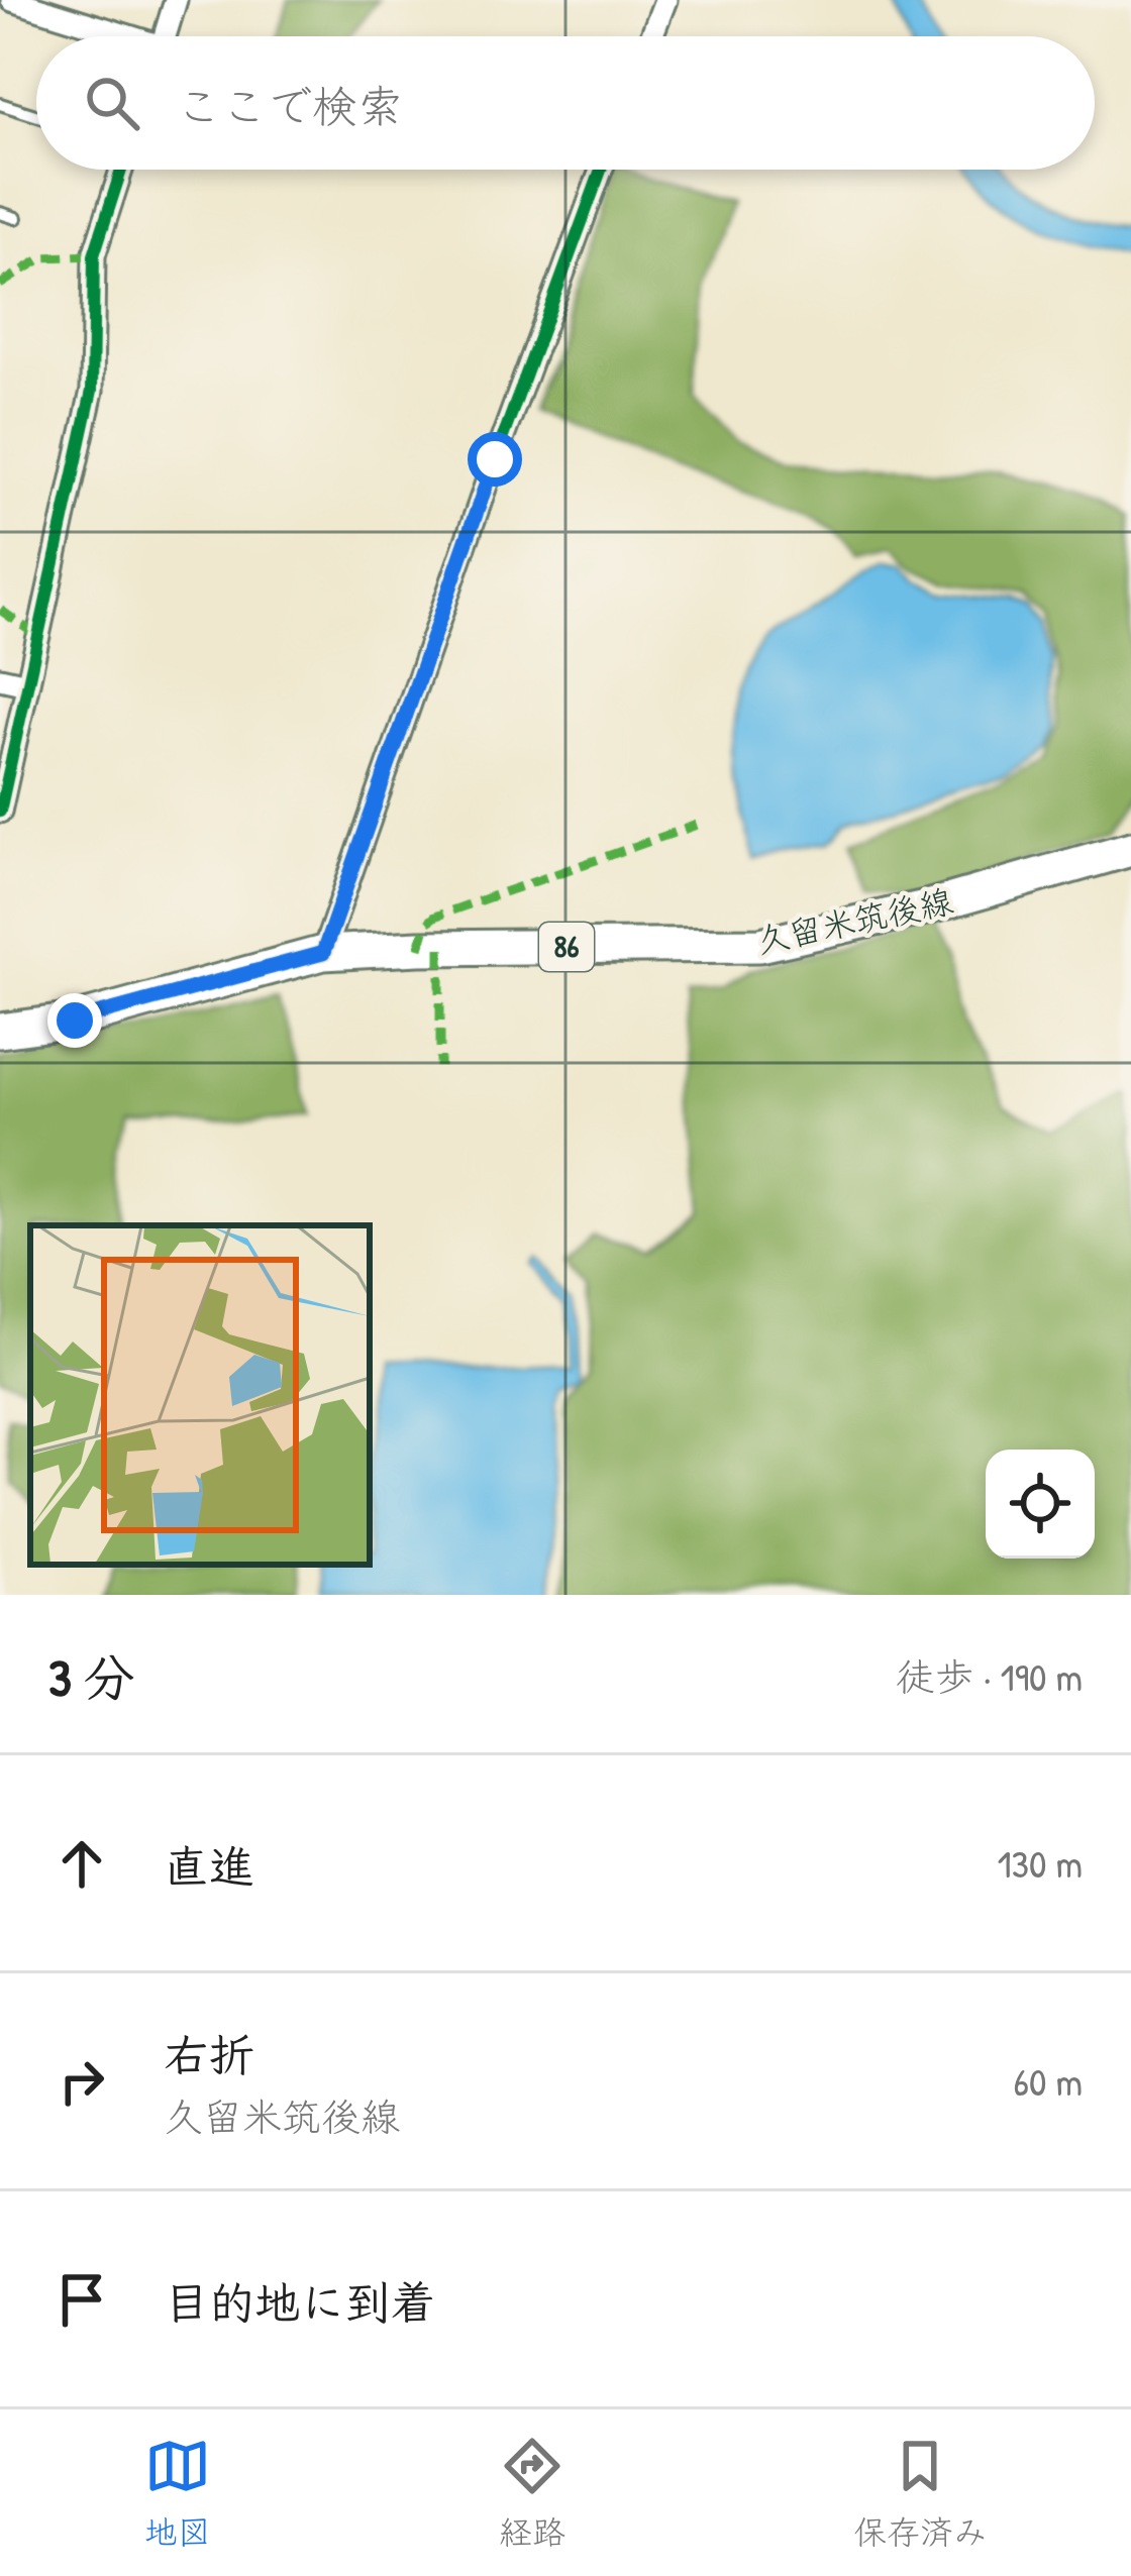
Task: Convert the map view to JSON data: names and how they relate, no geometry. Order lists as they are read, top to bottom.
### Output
{
  "streets": {
    "main road": ["久留米筑後線", "86"]
  },
  "page": {
    "search": "ここで検索",
    "heading": ["3 分", "徒歩 · 190 m"],
    "list": [
      ["直進", "130 m"],
      ["右折", "久留米筑後線", "60 m"],
      "目的地に到着"
    ],
    "nav": ["地図", "経路", "保存済み"]
  }
}
